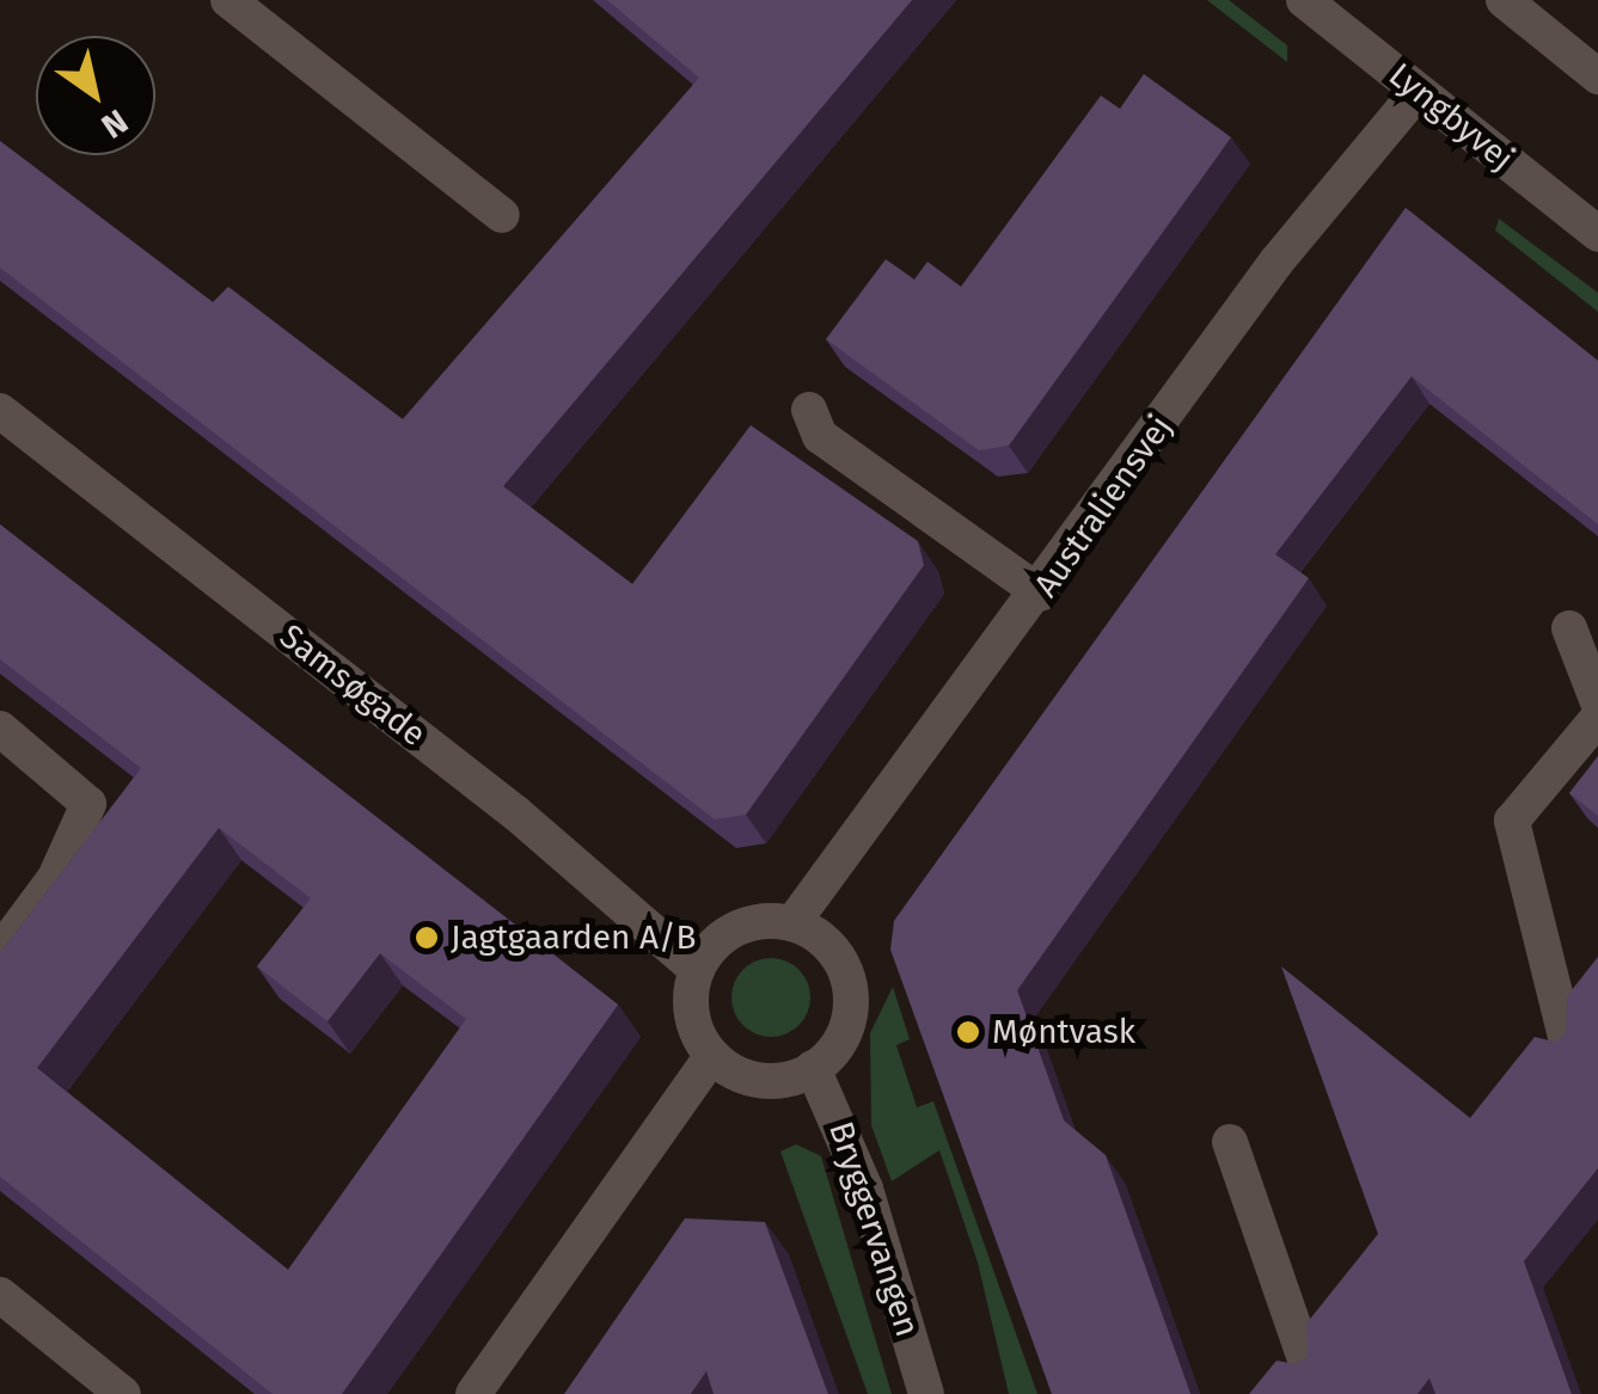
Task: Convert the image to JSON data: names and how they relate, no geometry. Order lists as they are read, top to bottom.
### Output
{
  "streets": {
    "street": [
      "Lyngbyvej",
      "Australiensvej",
      "Samsøgade",
      "Bryggervangen"
    ]
  },
  "crossings": [
    ["Lyngbyvej", "Australiensvej"],
    ["Australiensvej", "Samsøgade"],
    ["Australiensvej", "Bryggervangen"],
    ["Samsøgade", "Bryggervangen"]
  ],
  "places": ["Jagtgaarden A/B", "Møntvask"],
  "north": "bottom right"
}
